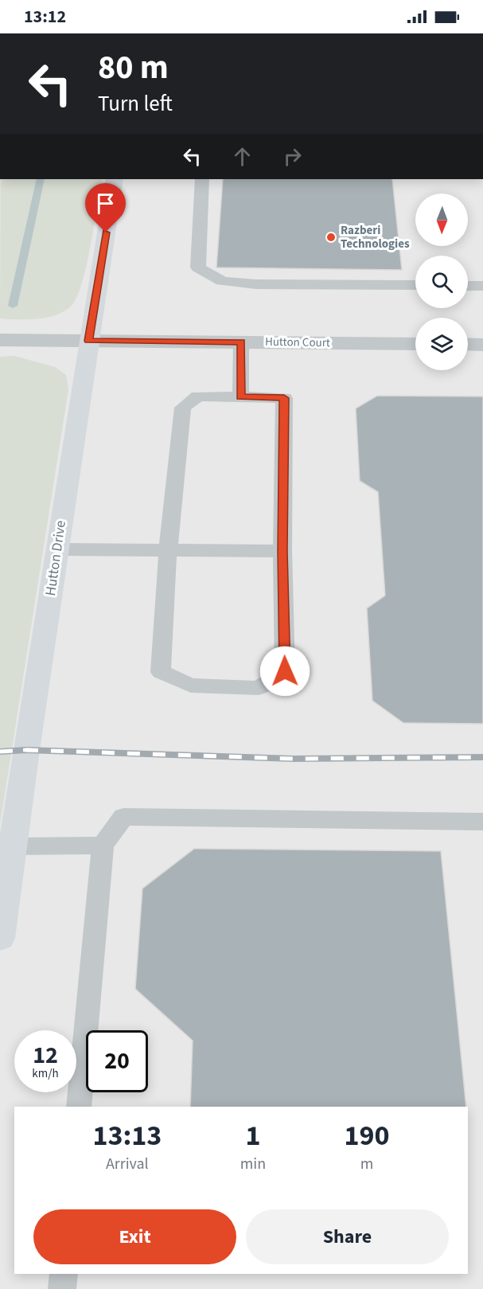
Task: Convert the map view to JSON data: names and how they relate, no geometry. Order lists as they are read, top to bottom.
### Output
{
  "streets": {
    "street": ["Hutton Court", "Hutton Drive"]
  },
  "crossings": [
    ["Hutton Court", "Hutton Drive"]
  ],
  "places": ["Razberi Technologies"],
  "north": "bottom",
  "page": {
    "status": "13:12",
    "turn": ["80 m", "Turn left"],
    "speed": "12 km/h",
    "limit": "20",
    "eta": [
      "13:13",
      "Arrival",
      "1",
      "min",
      "190",
      "m"
    ],
    "buttons": ["Exit", "Share"]
  }
}
